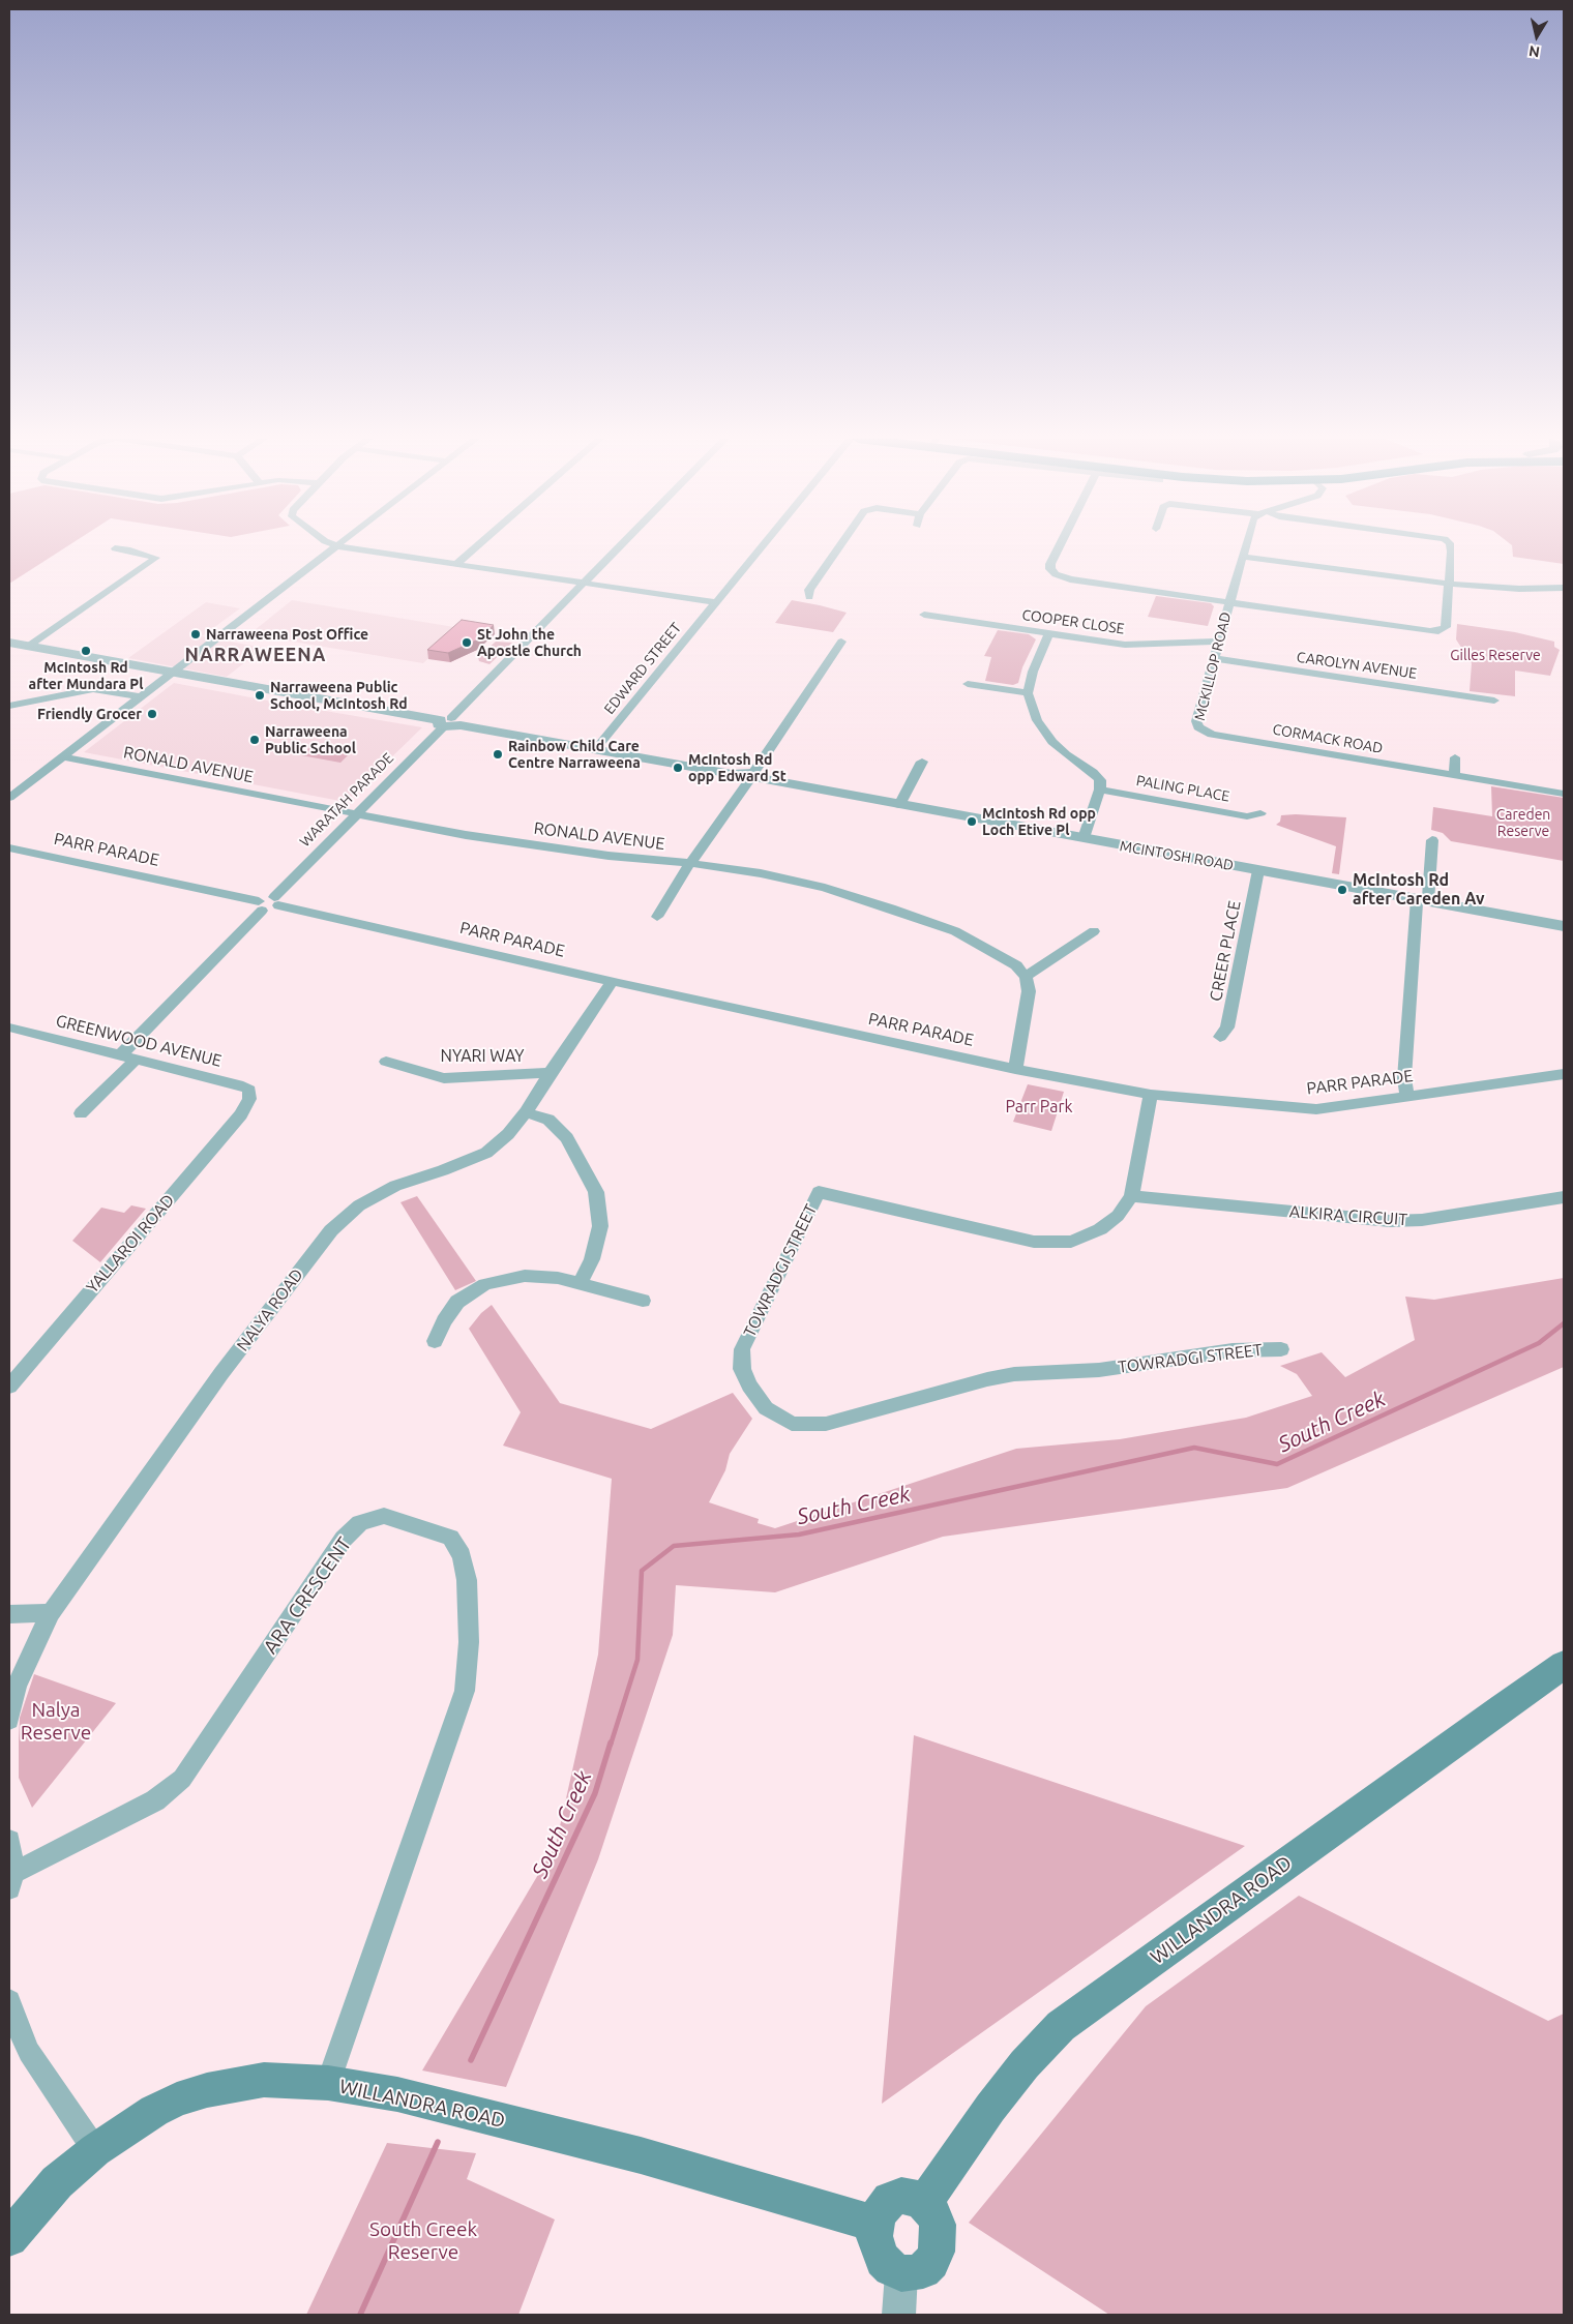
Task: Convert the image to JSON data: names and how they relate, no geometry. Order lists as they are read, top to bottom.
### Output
{
  "streets": {
    "main road": ["WILLANDRA ROAD"],
    "street": [
      "COOPER CLOSE",
      "CAROLYN AVENUE",
      "MCKILLOP ROAD",
      "EDWARD STREET",
      "CORMACK ROAD",
      "RONALD AVENUE",
      "PALING PLACE",
      "WARATAH PARADE",
      "PARR PARADE",
      "MCINTOSH ROAD",
      "CREER PLACE",
      "GREENWOOD AVENUE",
      "NYARI WAY",
      "ALKIRA CIRCUIT",
      "YALLAROI ROAD",
      "TOWRADGI STREET",
      "NALYA ROAD",
      "ARA CRESCENT"
    ]
  },
  "crossings": [
    ["COOPER CLOSE", "MCKILLOP ROAD"],
    ["CAROLYN AVENUE", "MCKILLOP ROAD"],
    ["MCKILLOP ROAD", "CORMACK ROAD"],
    ["EDWARD STREET", "MCINTOSH ROAD"],
    ["RONALD AVENUE", "WARATAH PARADE"],
    ["WARATAH PARADE", "PARR PARADE"],
    ["WARATAH PARADE", "MCINTOSH ROAD"],
    ["PARR PARADE", "TOWRADGI STREET"],
    ["PARR PARADE", "NALYA ROAD"],
    ["MCINTOSH ROAD", "CREER PLACE"],
    ["GREENWOOD AVENUE", "YALLAROI ROAD"],
    ["NYARI WAY", "NALYA ROAD"],
    ["ALKIRA CIRCUIT", "TOWRADGI STREET"],
    ["ARA CRESCENT", "WILLANDRA ROAD"]
  ],
  "districts": ["NARRAWEENA"],
  "water": ["South Creek"],
  "parks": [
    "Gilles Reserve",
    "Careden Reserve",
    "Parr Park",
    "Nalya Reserve",
    "South Creek Reserve"
  ],
  "places": [
    "Narraweena Post Office",
    "St John the Apostle Church",
    "McIntosh Rd after Mundara Pl",
    "Narraweena Public School, McIntosh Rd",
    "Friendly Grocer",
    "Narraweena Public School",
    "Rainbow Child Care Centre Narraweena",
    "McIntosh Rd opp Edward St",
    "McIntosh Rd opp Loch Etive Pl",
    "McIntosh Rd after Careden Av"
  ],
  "north": "bottom"
}
